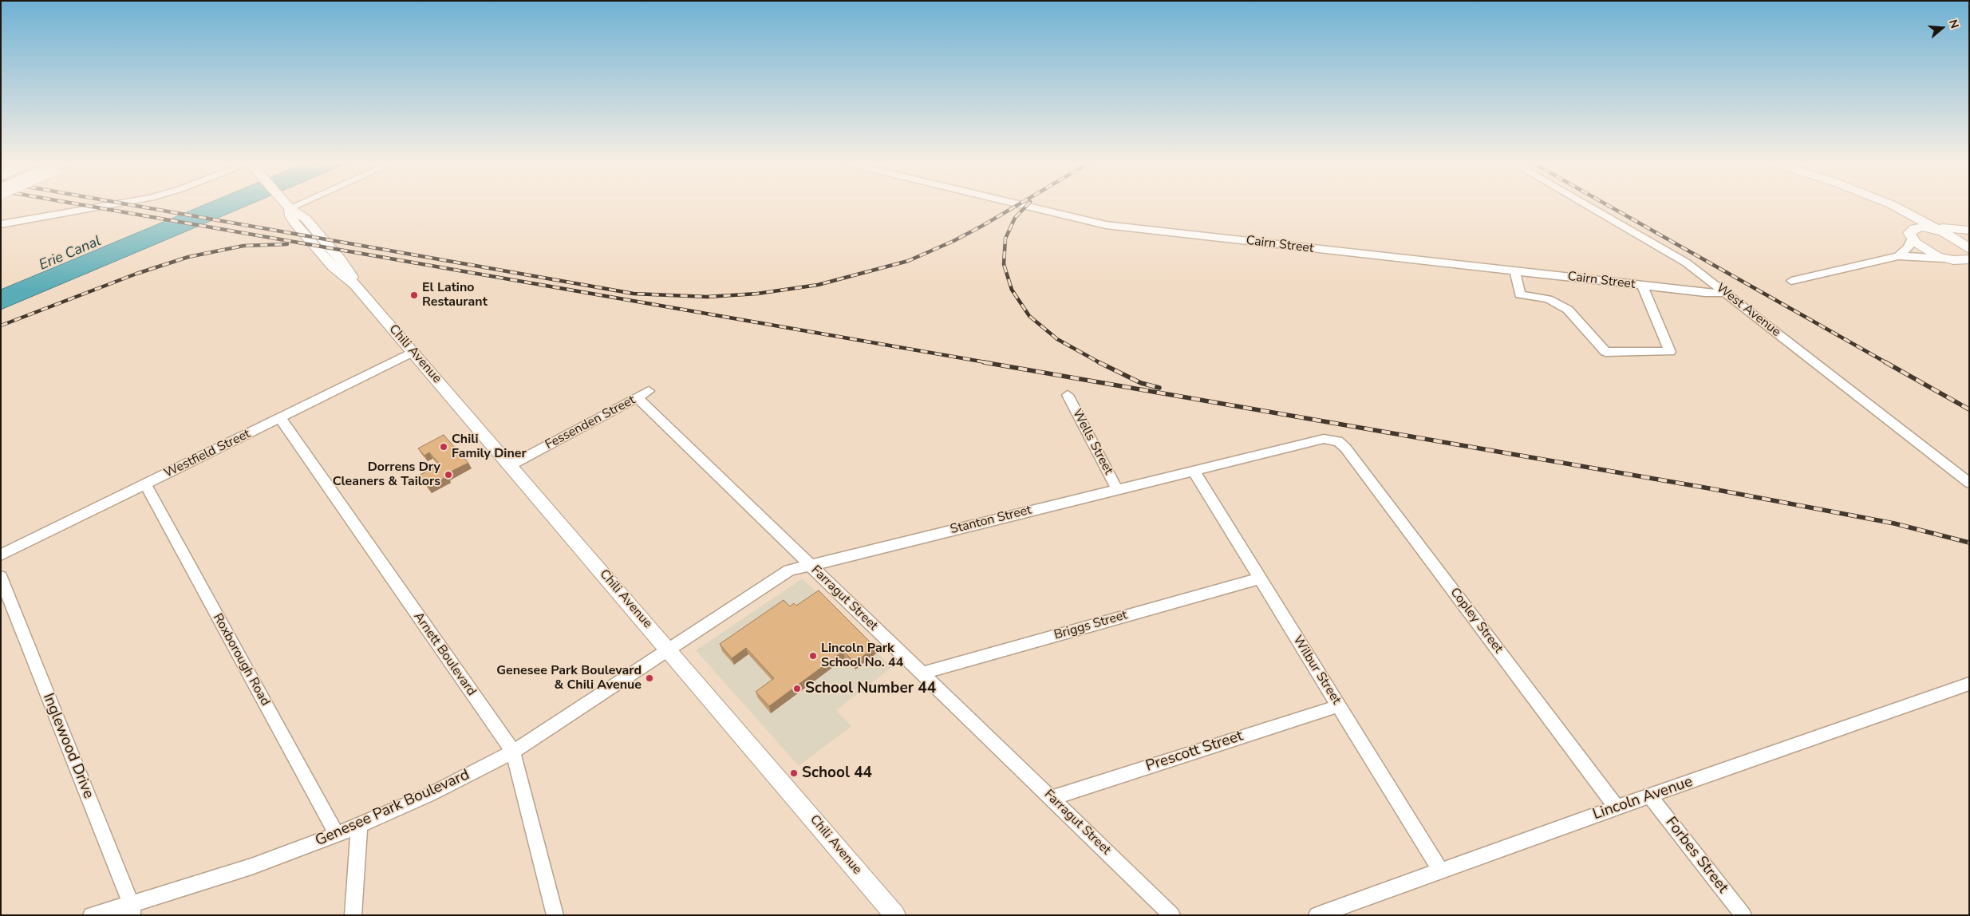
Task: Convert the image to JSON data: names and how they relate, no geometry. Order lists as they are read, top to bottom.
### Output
{
  "streets": {
    "main road": ["Chili Avenue"],
    "street": [
      "Cairn Street",
      "West Avenue",
      "Fessenden Street",
      "Wells Street",
      "Westfield Street",
      "Stanton Street",
      "Farragut Street",
      "Copley Street",
      "Briggs Street",
      "Arnett Boulevard",
      "Roxborough Road",
      "Wilbur Street",
      "Inglewood Drive",
      "Prescott Street",
      "Lincoln Avenue",
      "Genesee Park Boulevard",
      "Forbes Street"
    ]
  },
  "crossings": [
    ["Cairn Street", "West Avenue"],
    ["Chili Avenue", "Fessenden Street"],
    ["Chili Avenue", "Westfield Street"],
    ["Chili Avenue", "Stanton Street"],
    ["Chili Avenue", "Genesee Park Boulevard"],
    ["Fessenden Street", "Farragut Street"],
    ["Wells Street", "Stanton Street"],
    ["Westfield Street", "Arnett Boulevard"],
    ["Westfield Street", "Roxborough Road"],
    ["Stanton Street", "Farragut Street"],
    ["Stanton Street", "Copley Street"],
    ["Stanton Street", "Wilbur Street"],
    ["Stanton Street", "Genesee Park Boulevard"],
    ["Farragut Street", "Briggs Street"],
    ["Farragut Street", "Prescott Street"],
    ["Copley Street", "Lincoln Avenue"],
    ["Briggs Street", "Wilbur Street"],
    ["Arnett Boulevard", "Genesee Park Boulevard"],
    ["Roxborough Road", "Genesee Park Boulevard"],
    ["Wilbur Street", "Prescott Street"],
    ["Wilbur Street", "Lincoln Avenue"],
    ["Inglewood Drive", "Genesee Park Boulevard"],
    ["Lincoln Avenue", "Forbes Street"]
  ],
  "water": ["Erie Canal"],
  "places": [
    "El Latino Restaurant",
    "Chili Family Diner",
    "Dorrens Dry Cleaners & Tailors",
    "Lincoln Park School No. 44",
    "Genesee Park Boulevard & Chili Avenue",
    "School Number 44",
    "School 44"
  ],
  "north": "right"
}
